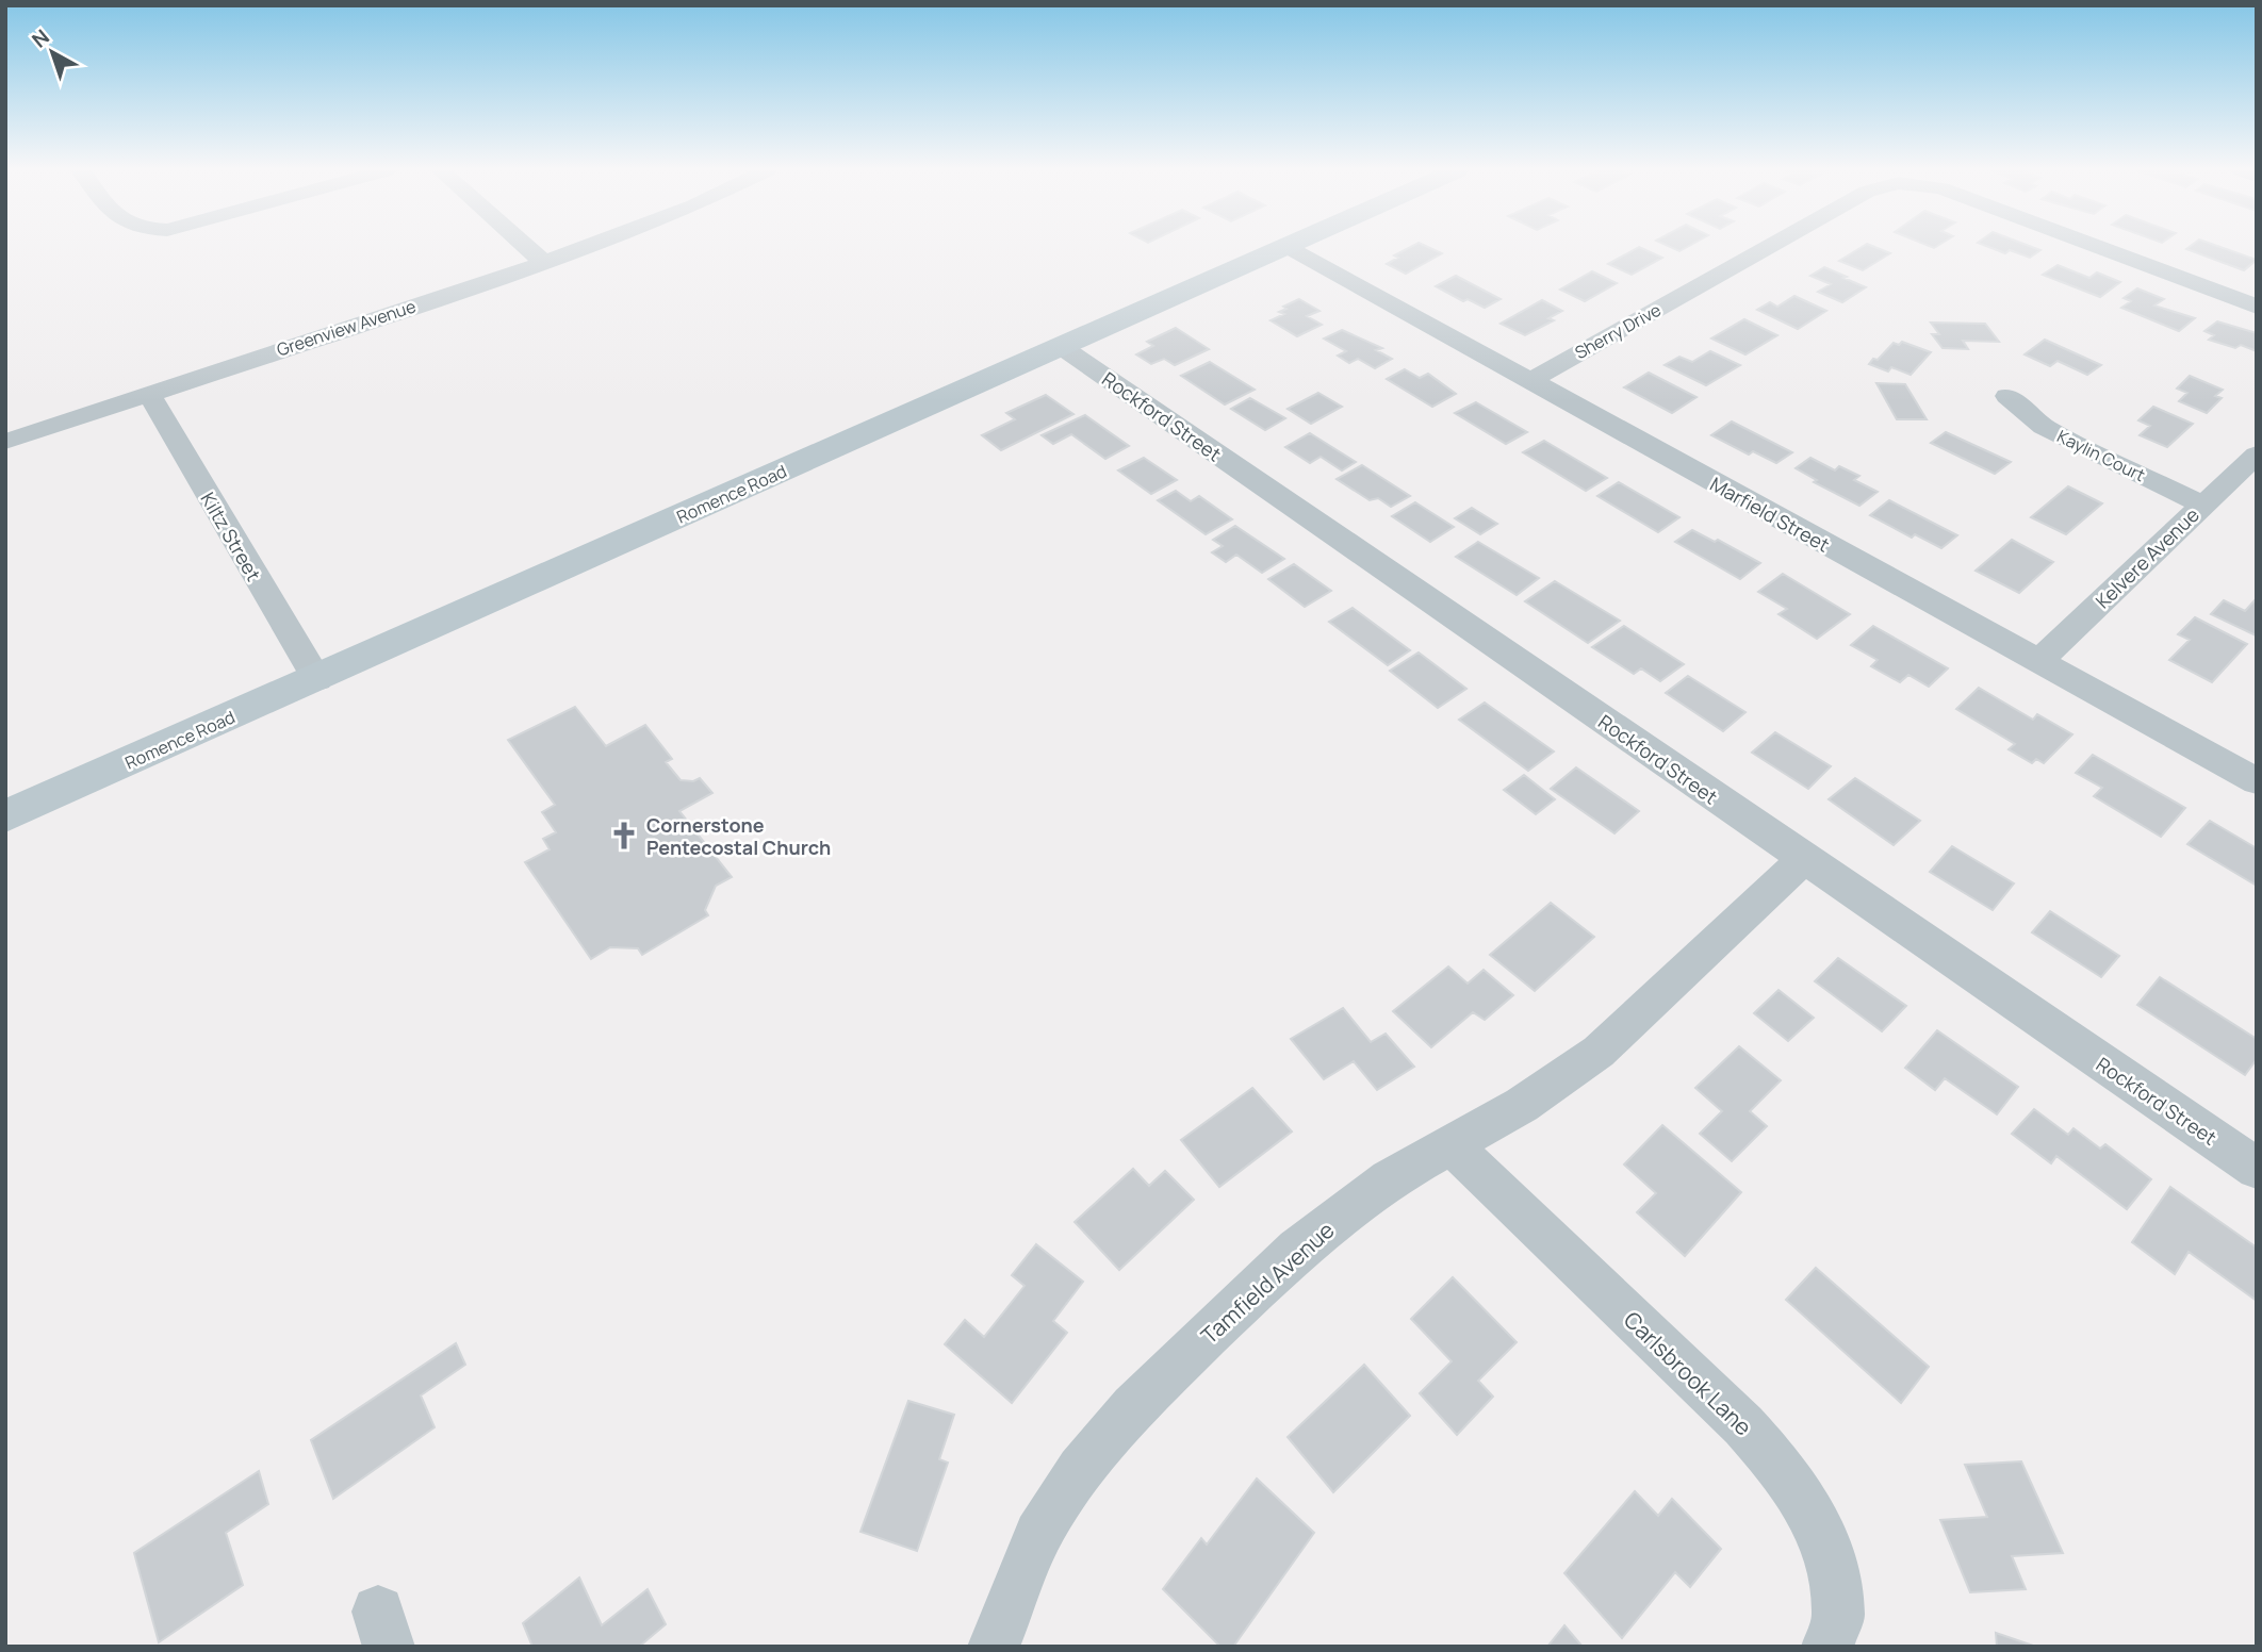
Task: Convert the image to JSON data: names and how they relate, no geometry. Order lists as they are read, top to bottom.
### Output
{
  "streets": {
    "street": [
      "Greenview Avenue",
      "Sherry Drive",
      "Rockford Street",
      "Kaylin Court",
      "Romence Road",
      "Marfield Street",
      "Kiltz Street",
      "Kelvere Avenue",
      "Tamfield Avenue",
      "Carlsbrook Lane"
    ]
  },
  "crossings": [
    ["Greenview Avenue", "Kiltz Street"],
    ["Sherry Drive", "Marfield Street"],
    ["Rockford Street", "Romence Road"],
    ["Rockford Street", "Tamfield Avenue"],
    ["Kaylin Court", "Kelvere Avenue"],
    ["Romence Road", "Kiltz Street"],
    ["Marfield Street", "Kelvere Avenue"],
    ["Tamfield Avenue", "Carlsbrook Lane"]
  ],
  "places": {
    "church": ["Cornerstone Pentecostal Church"]
  },
  "north": "top left"
}
